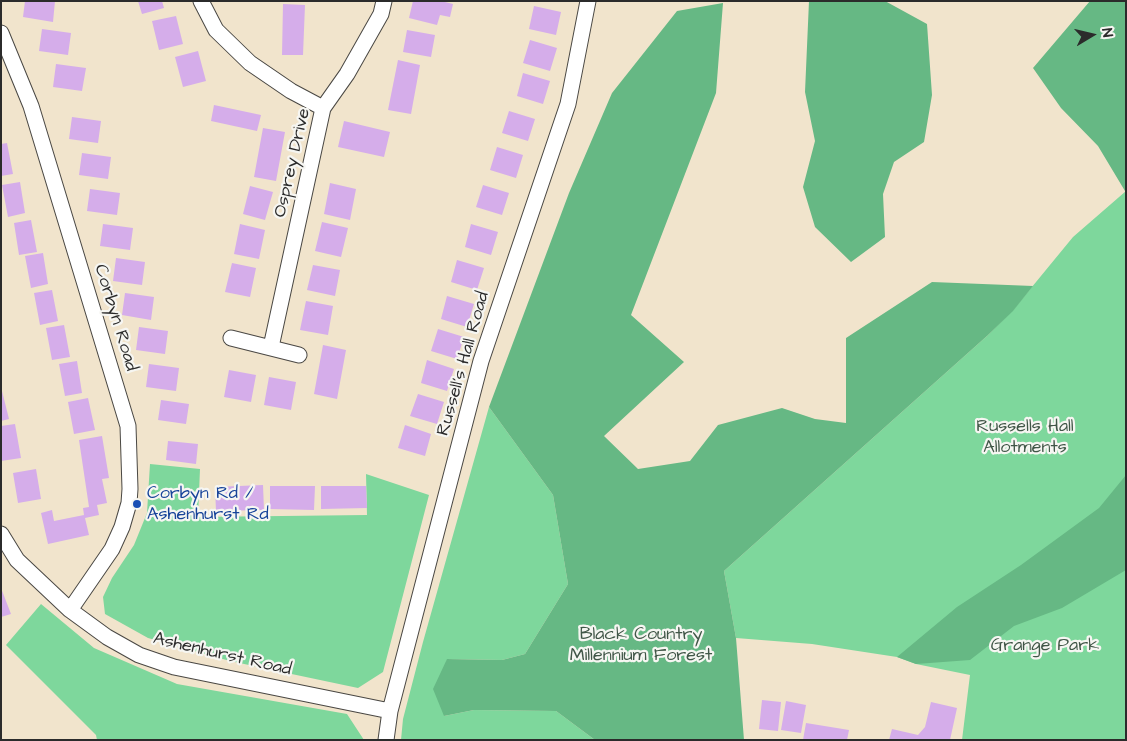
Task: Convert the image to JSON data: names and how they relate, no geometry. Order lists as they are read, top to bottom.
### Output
{
  "streets": {
    "street": [
      "Osprey Drive",
      "Corbyn Road",
      "Russell's Hall Road",
      "Ashenhurst Road"
    ]
  },
  "crossings": [
    ["Corbyn Road", "Ashenhurst Road"],
    ["Russell's Hall Road", "Ashenhurst Road"]
  ],
  "parks": ["Russells Hall Allotments", "Black Country Millennium Forest", "Grange Park"],
  "places": ["Corbyn Rd / Ashenhurst Rd"],
  "north": "right"
}
